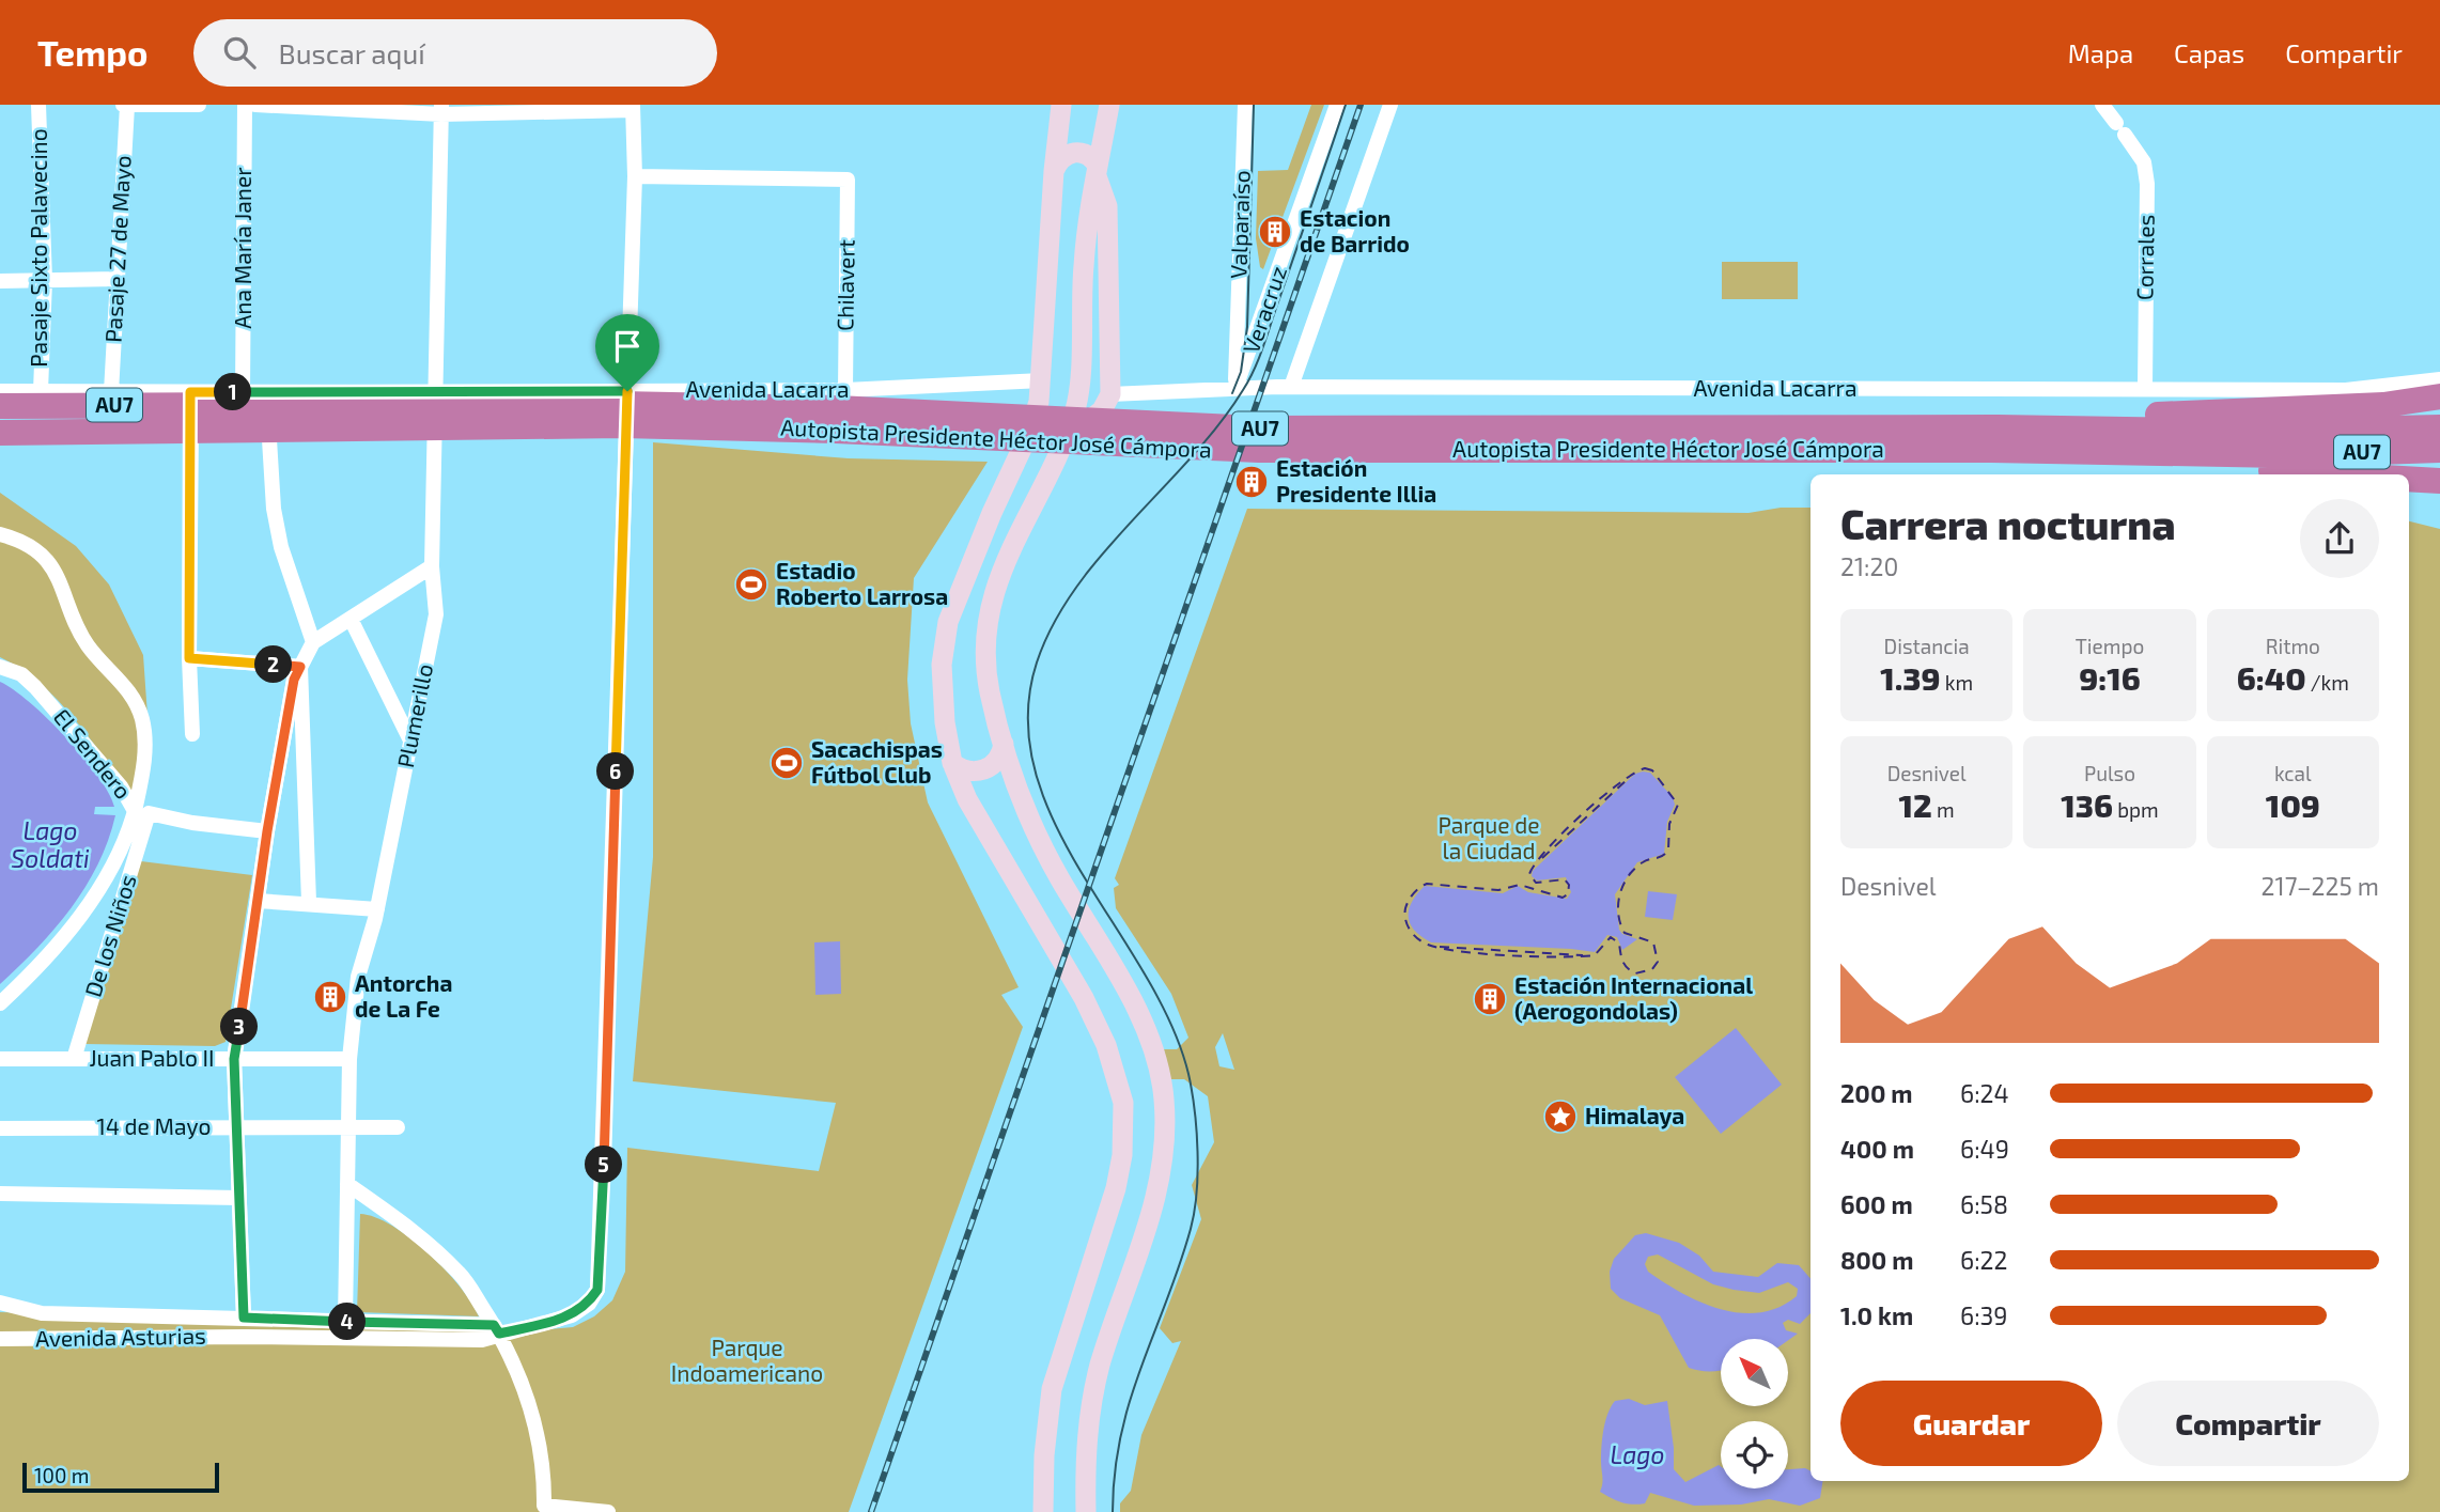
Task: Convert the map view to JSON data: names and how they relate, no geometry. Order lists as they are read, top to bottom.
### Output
{
  "streets": {
    "highway": ["AU7", "Autopista Presidente Héctor José Cámpora"],
    "street": [
      "Valparaíso",
      "Pasaje Sixto Palavecino",
      "Ana María Janer",
      "Pasaje 27 de Mayo",
      "Corrales",
      "Chilavert",
      "Veracruz",
      "Avenida Lacarra",
      "Plumerillo",
      "El Sendero",
      "De los Niños",
      "Juan Pablo II",
      "14 de Mayo",
      "Avenida Asturias"
    ]
  },
  "crossings": [
    ["Valparaíso", "Veracruz"],
    ["Valparaíso", "Avenida Lacarra"],
    ["Pasaje Sixto Palavecino", "Avenida Lacarra"],
    ["Ana María Janer", "Avenida Lacarra"],
    ["Pasaje 27 de Mayo", "Avenida Lacarra"],
    ["Corrales", "Avenida Lacarra"],
    ["Chilavert", "Avenida Lacarra"],
    ["Chilavert", "Avenida Asturias"],
    ["Veracruz", "Avenida Lacarra"],
    ["Avenida Lacarra", "Plumerillo"],
    ["Avenida Lacarra", "Avenida Asturias"],
    ["Plumerillo", "Juan Pablo II"],
    ["Plumerillo", "14 de Mayo"],
    ["Plumerillo", "Avenida Asturias"],
    ["El Sendero", "De los Niños"],
    ["De los Niños", "Juan Pablo II"]
  ],
  "water": ["Lago Soldati", "Lago"],
  "parks": ["Parque de la Ciudad", "Parque Indoamericano"],
  "places": {
    "building": [
      "Estacion de Barrido",
      "Estación Presidente Illia",
      "Antorcha de La Fe",
      "Estación Internacional (Aerogondolas)"
    ],
    "sports": ["Estadio Roberto Larrosa", "Sacachispas Fútbol Club"],
    "place": ["Himalaya"]
  },
  "scale_bar": "100 m",
  "north": "top left",
  "page": {
    "header": "Tempo",
    "search": "Buscar aquí",
    "nav": ["Mapa", "Capas", "Compartir"],
    "pins": [
      "1",
      "2",
      "6",
      "3",
      "5",
      "4"
    ],
    "heading": ["Carrera nocturna", "21:20"],
    "stats": [
      ["Distancia", "1.39 km"],
      ["Tiempo", "9:16"],
      ["Ritmo", "6:40 /km"],
      ["Desnivel", "12 m"],
      ["Pulso", "136 bpm"],
      ["kcal", "109"]
    ],
    "chart": ["Desnivel", "217–225 m"],
    "list": [
      {
        "name": "200 m",
        "note": "6:24"
      },
      {
        "name": "400 m",
        "note": "6:49"
      },
      {
        "name": "600 m",
        "note": "6:58"
      },
      {
        "name": "800 m",
        "note": "6:22"
      },
      {
        "name": "1.0 km",
        "note": "6:39"
      }
    ],
    "buttons": ["Guardar", "Compartir"],
    "scale": "100 m"
  }
}
